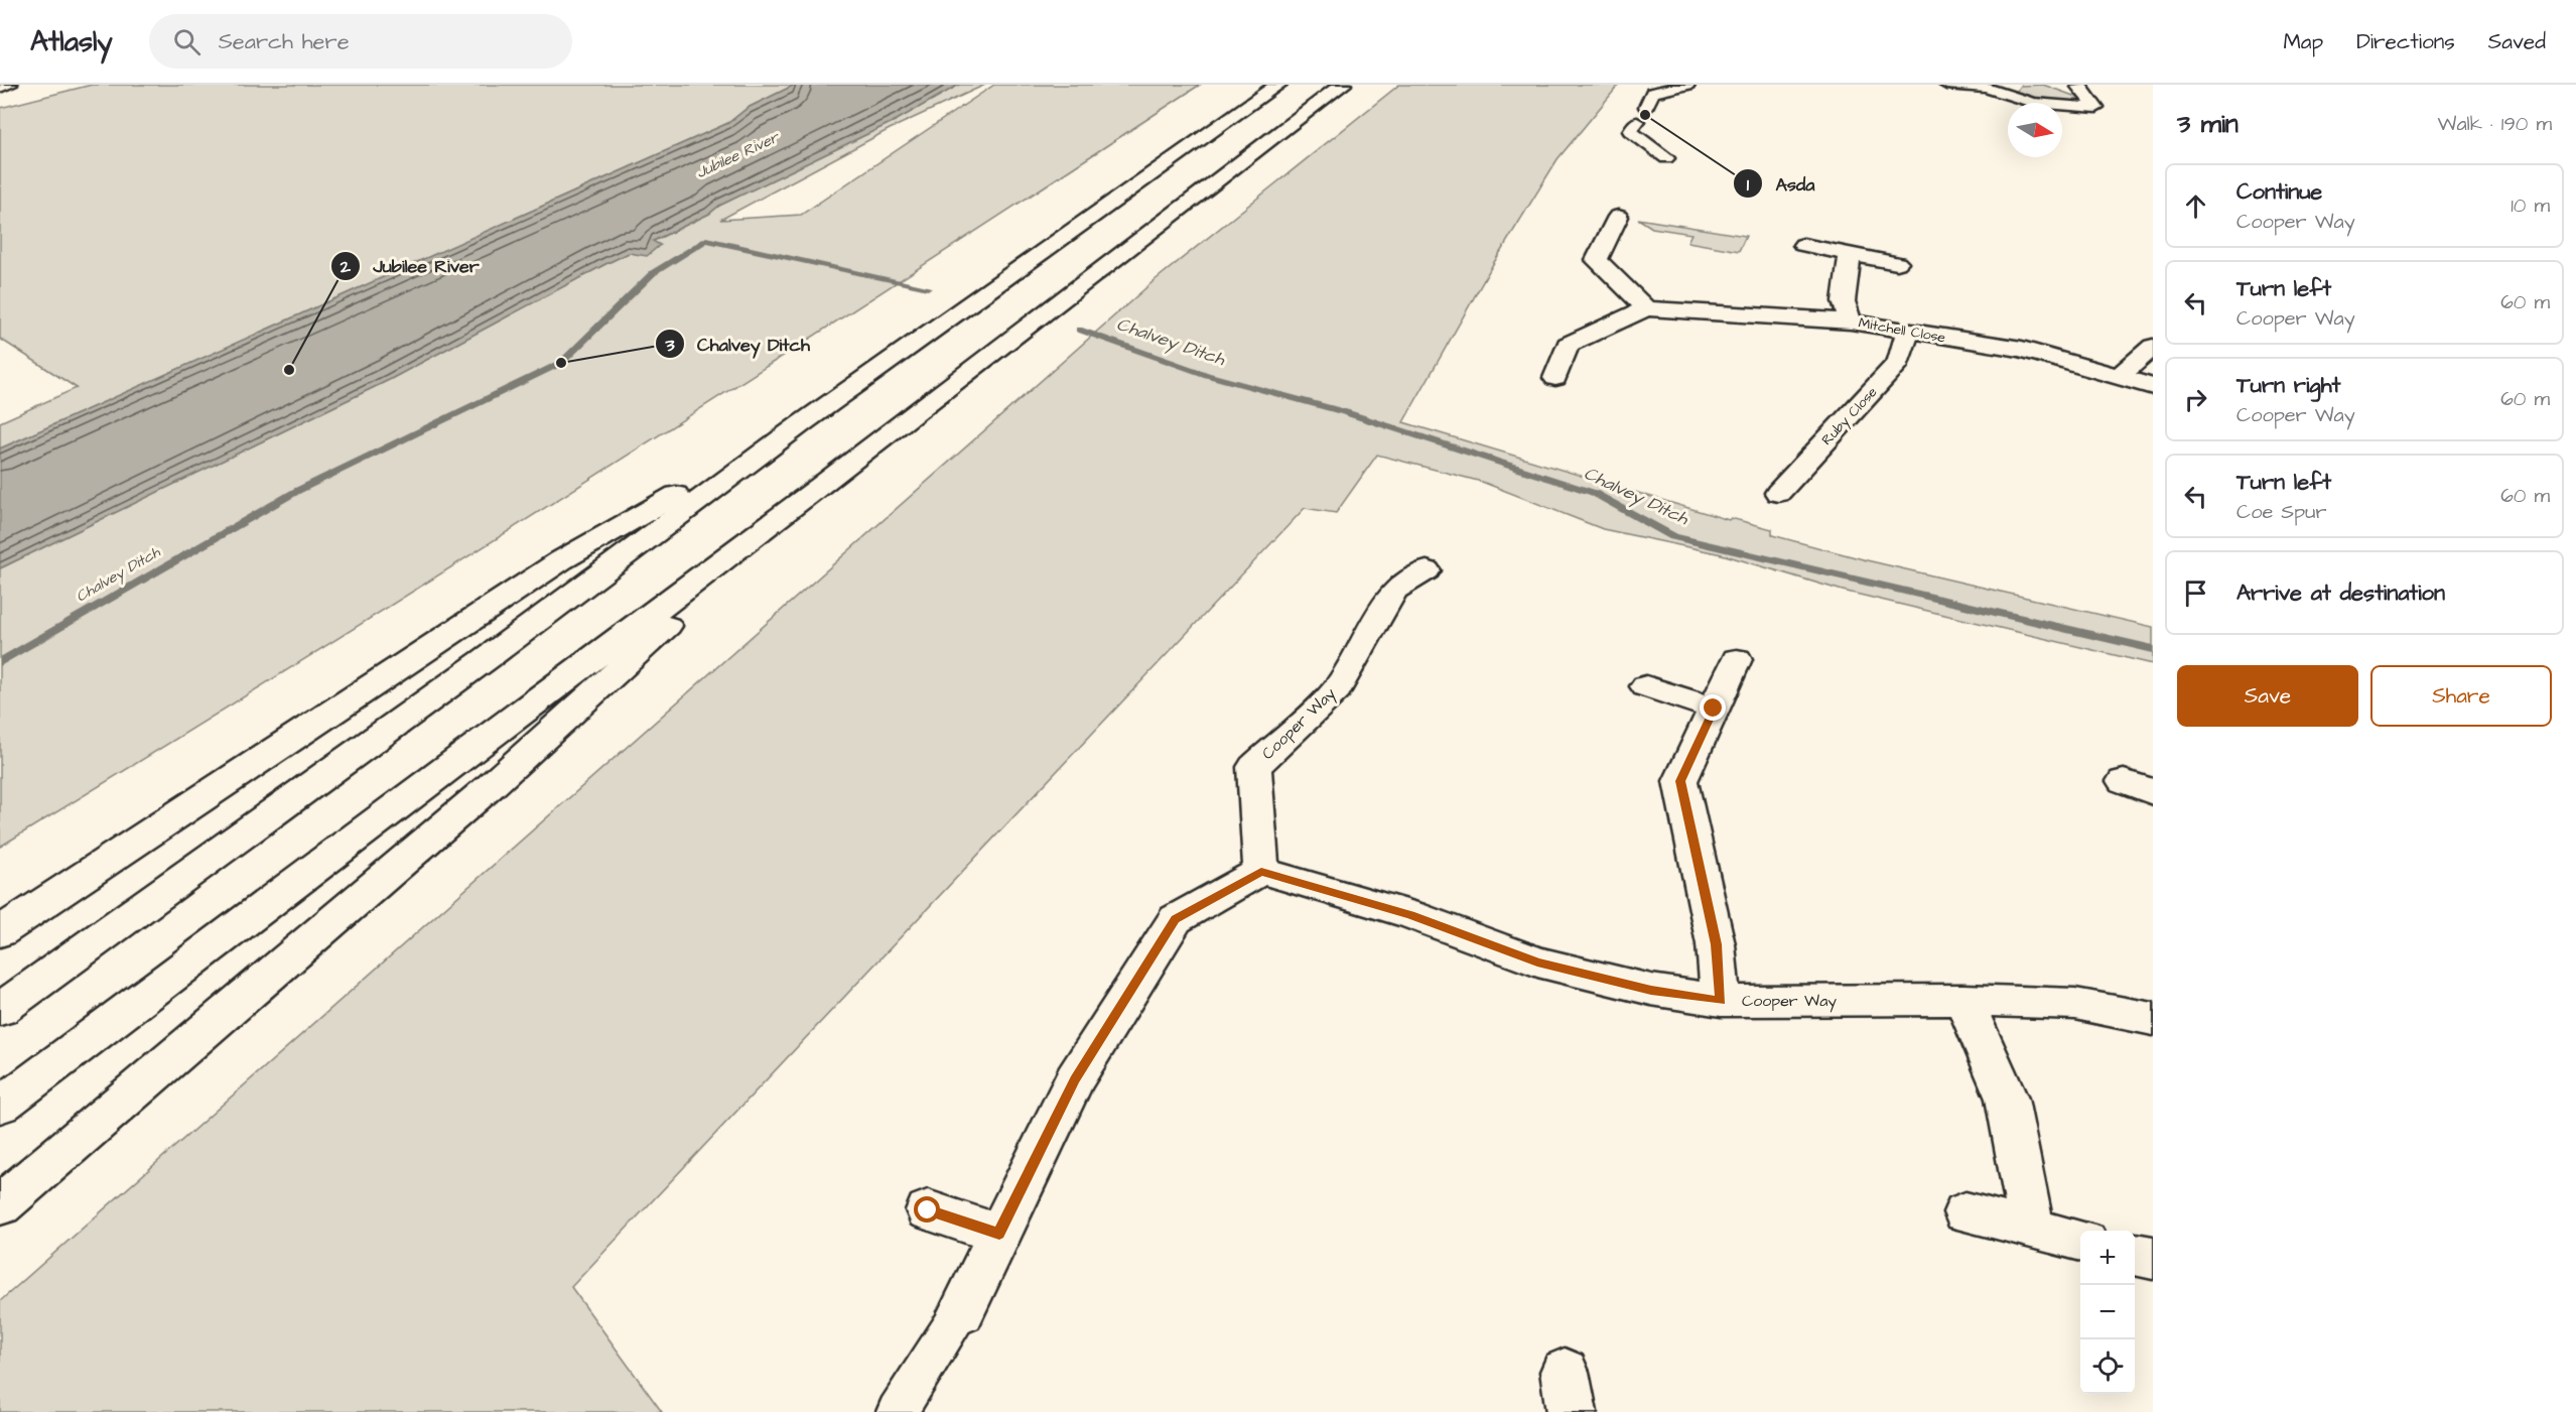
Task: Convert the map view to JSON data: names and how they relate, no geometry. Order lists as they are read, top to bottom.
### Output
{
  "streets": {
    "main road": ["Mitchell Close", "Ruby Close", "Cooper Way"]
  },
  "crossings": [
    ["Mitchell Close", "Ruby Close"]
  ],
  "water": ["Jubilee River", "Chalvey Ditch"],
  "places": ["Asda", "Chalvey Ditch", "Jubilee River"],
  "north": "right",
  "page": {
    "header": "Atlasly",
    "search": "Search here",
    "nav": ["Map", "Directions", "Saved"],
    "heading": ["3 min", "Walk · 190 m"],
    "list": [
      ["Continue", "Cooper Way", "10 m"],
      ["Turn left", "Cooper Way", "60 m"],
      ["Turn right", "Cooper Way", "60 m"],
      ["Turn left", "Coe Spur", "60 m"],
      "Arrive at destination"
    ],
    "buttons": ["Save", "Share"],
    "map_buttons": ["+", "−"]
  }
}
